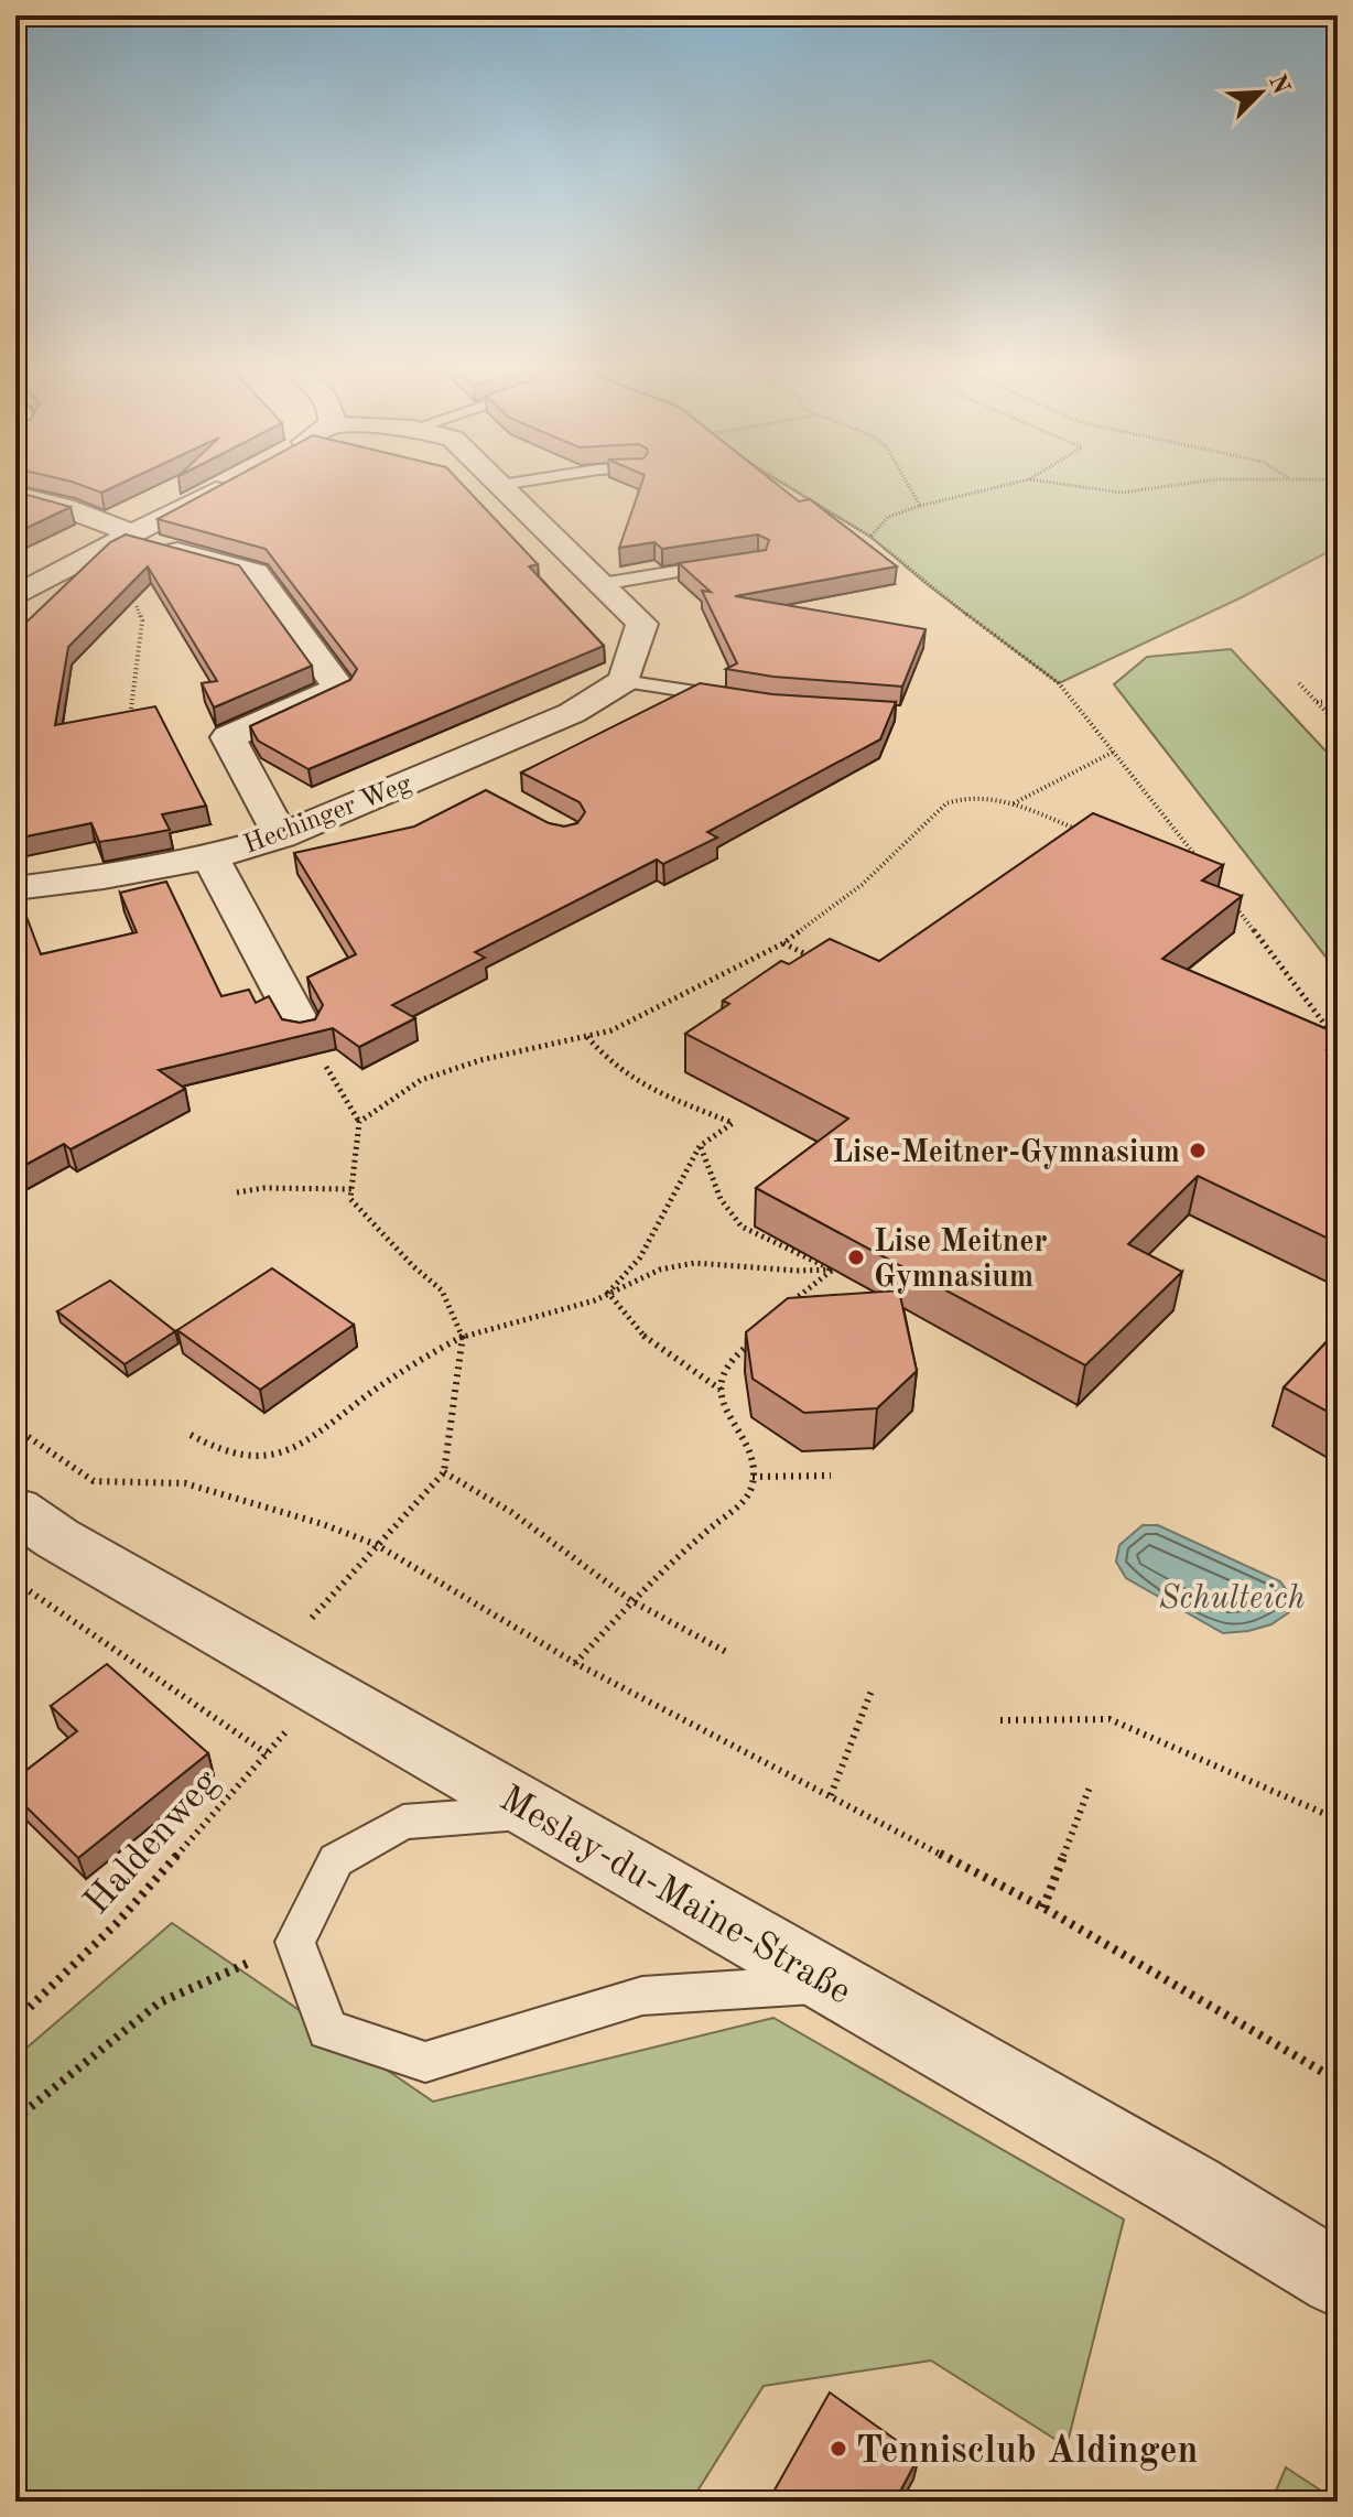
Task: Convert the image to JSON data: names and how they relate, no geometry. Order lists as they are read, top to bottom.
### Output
{
  "streets": {
    "street": ["Hechinger Weg", "Meslay-du-Maine-Straße"],
    "path": ["Haldenweg"]
  },
  "crossings": [
    ["Haldenweg", "Meslay-du-Maine-Straße"]
  ],
  "water": ["Schulteich"],
  "places": ["Lise-Meitner-Gymnasium", "Lise Meitner Gymnasium", "Tennisclub Aldingen"],
  "north": "top right"
}
